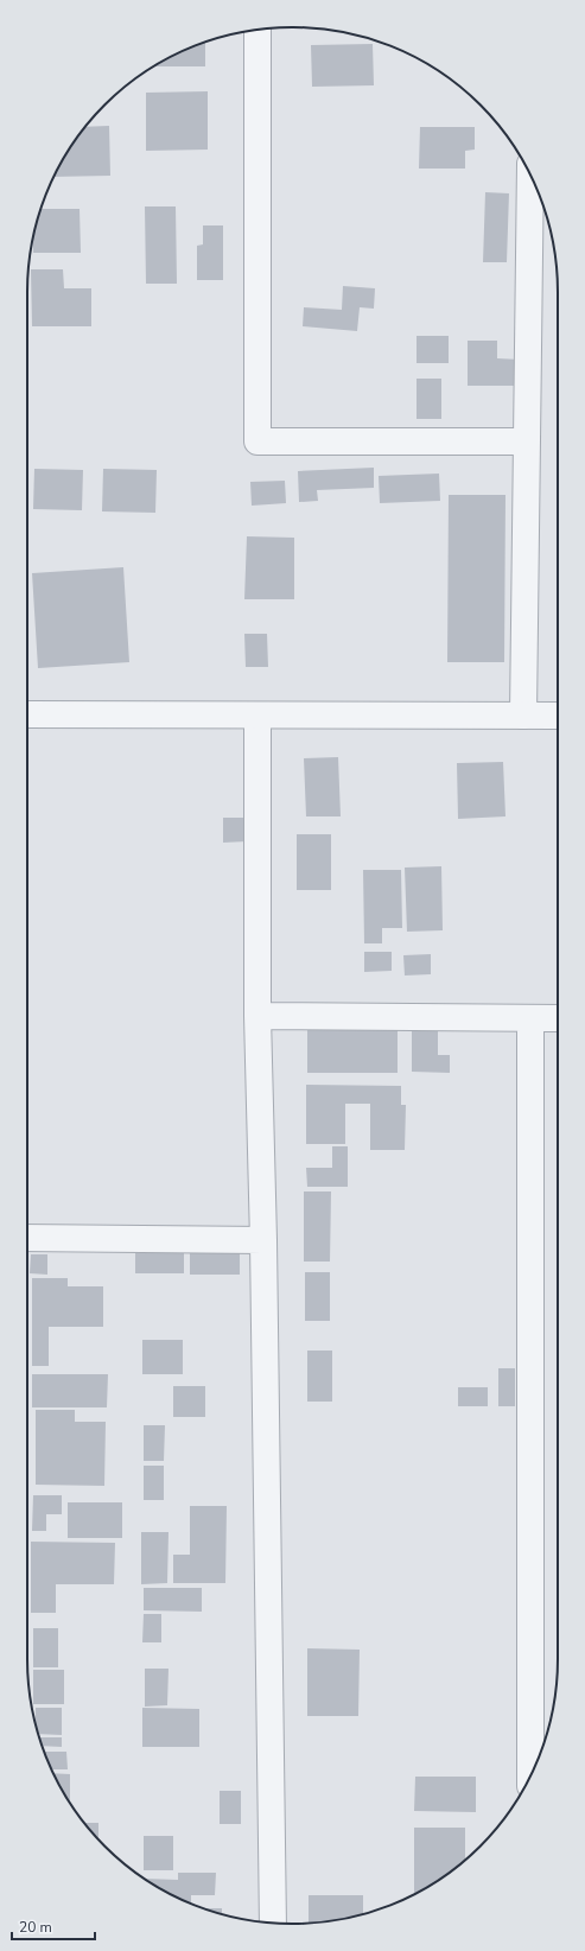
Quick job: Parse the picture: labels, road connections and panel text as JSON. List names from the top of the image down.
{
  "scale_bar": "20 m"
}
